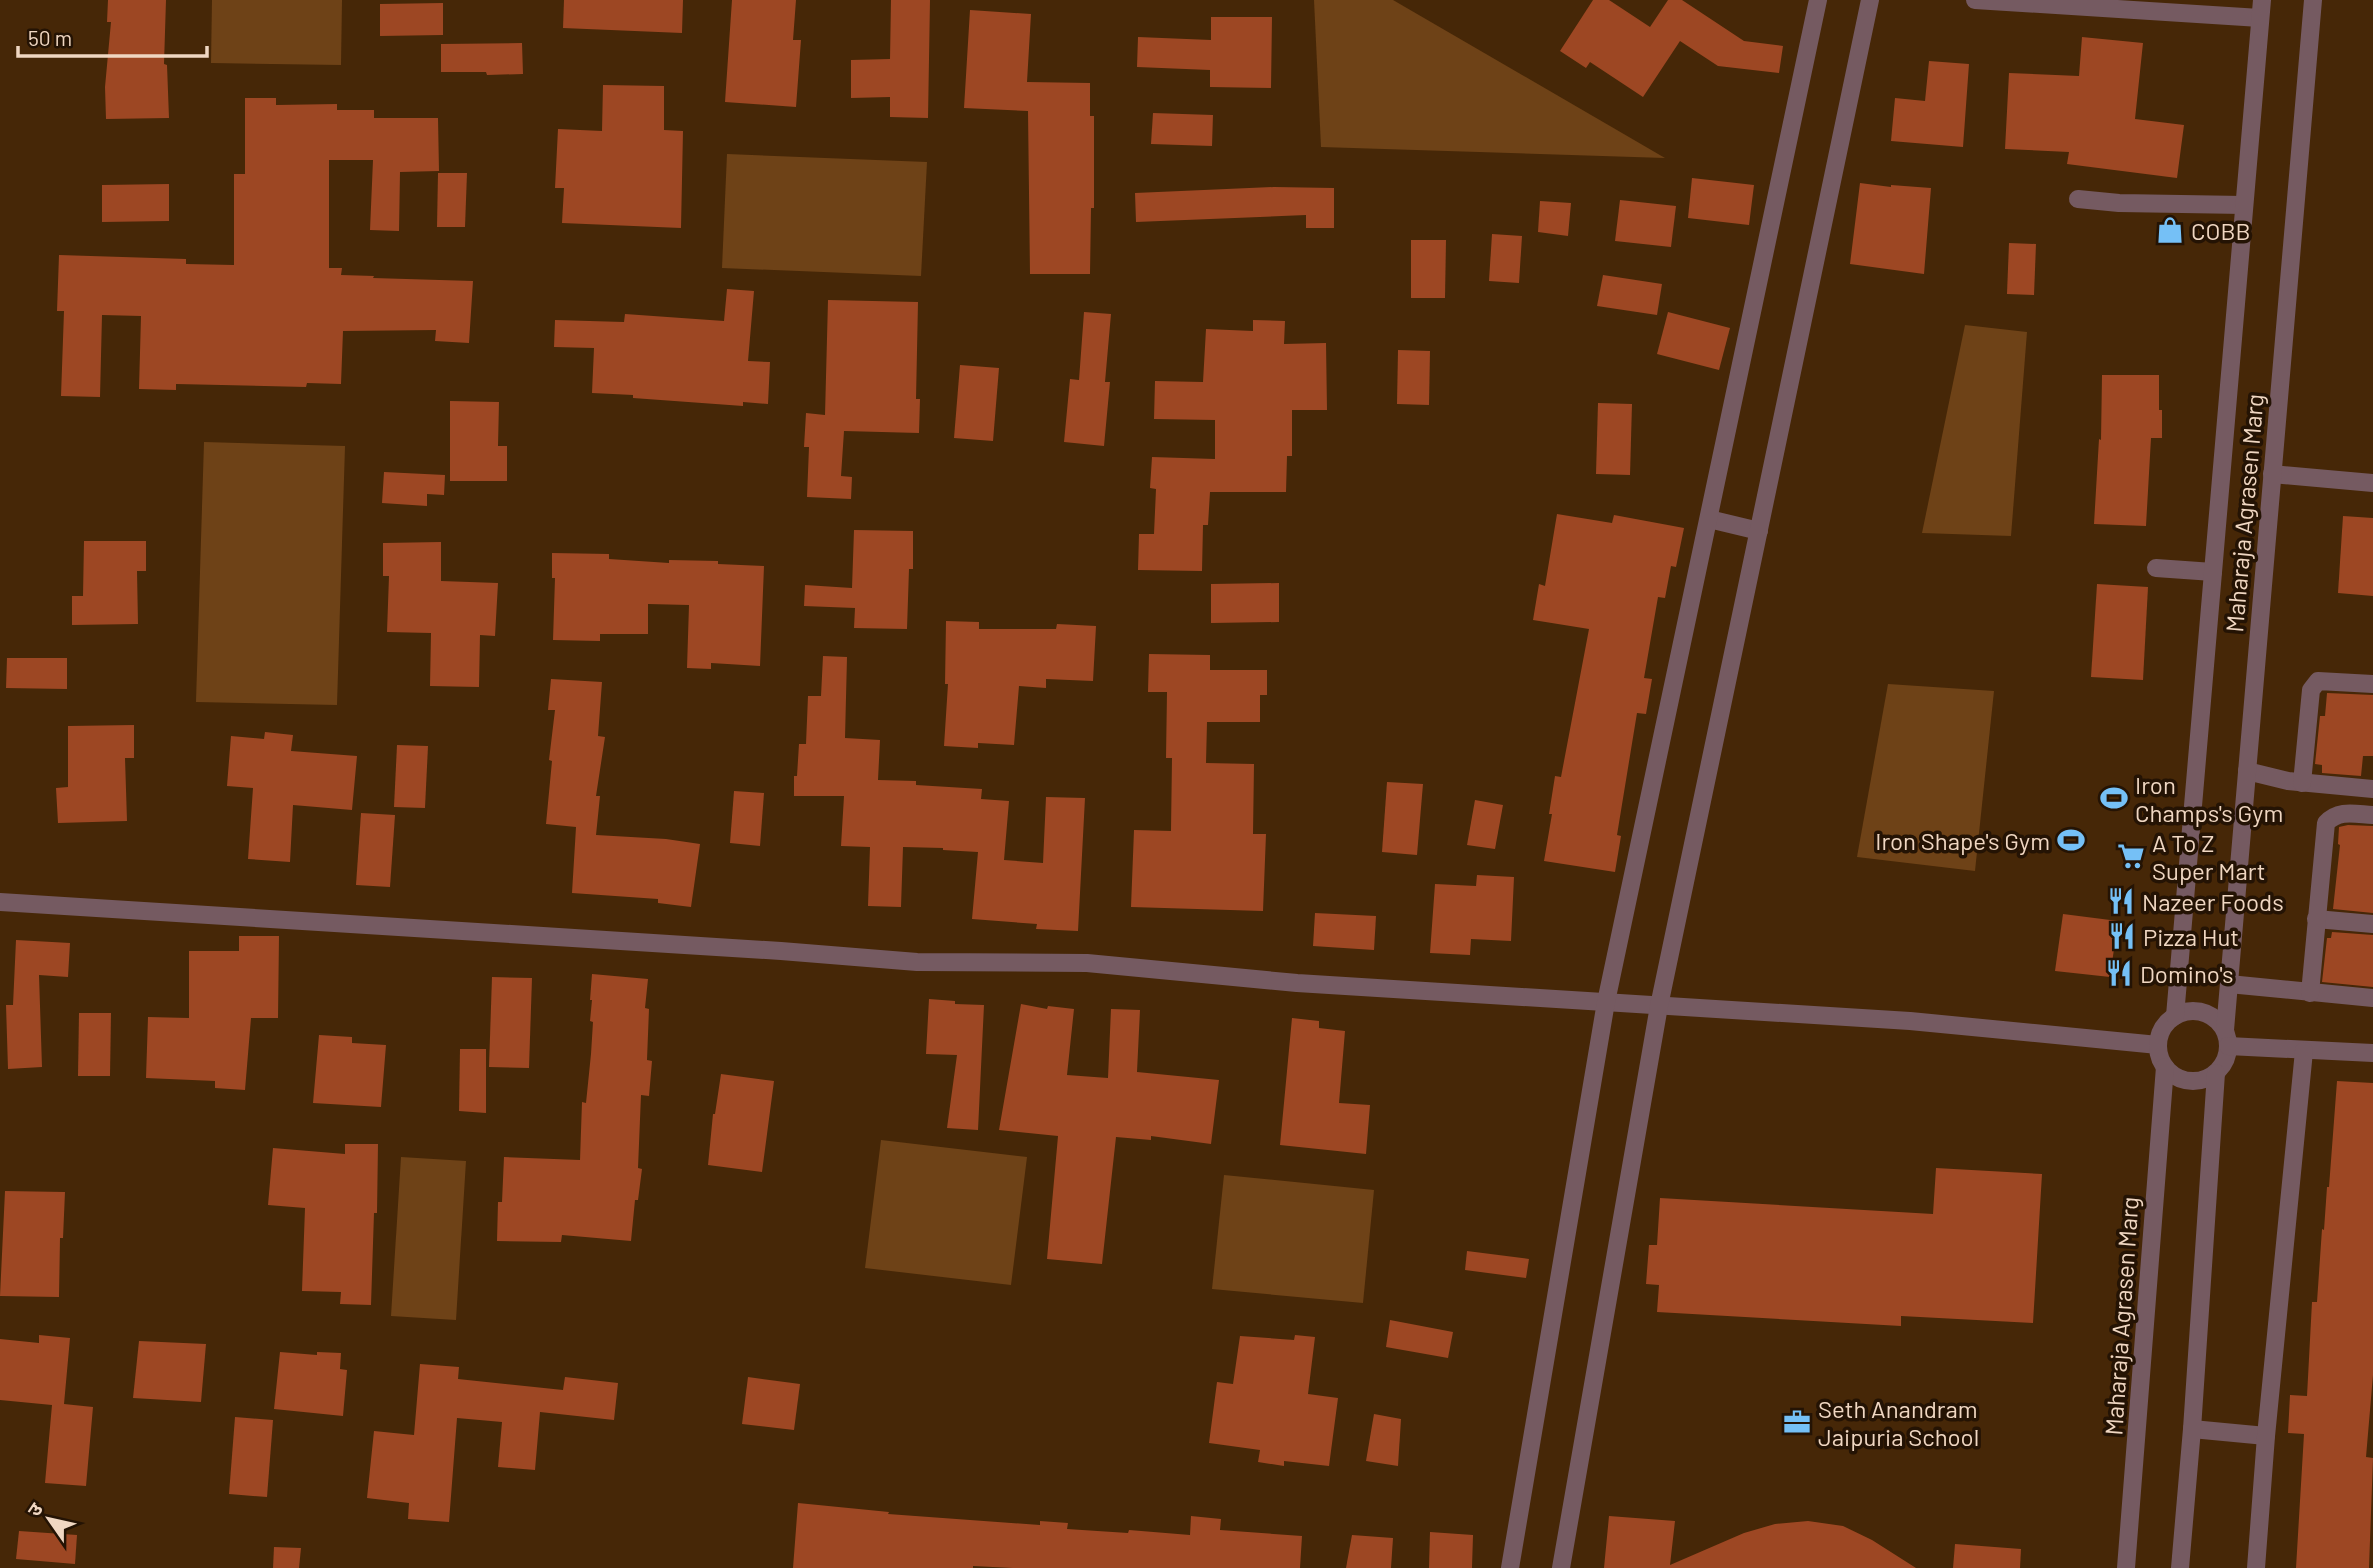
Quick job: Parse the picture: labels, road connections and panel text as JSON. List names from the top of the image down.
{
  "streets": {
    "street": ["Maharaja Agrasen Marg"]
  },
  "places": {
    "shop": ["COBB"],
    "sports": ["Iron Champs's Gym", "Iron Shape's Gym"],
    "supermarket": ["A To Z Super Mart"],
    "restaurant": ["Nazeer Foods", "Pizza Hut", "Domino's"],
    "office": ["Seth Anandram Jaipuria School"]
  },
  "scale_bar": "50 m",
  "north": "top left"
}
